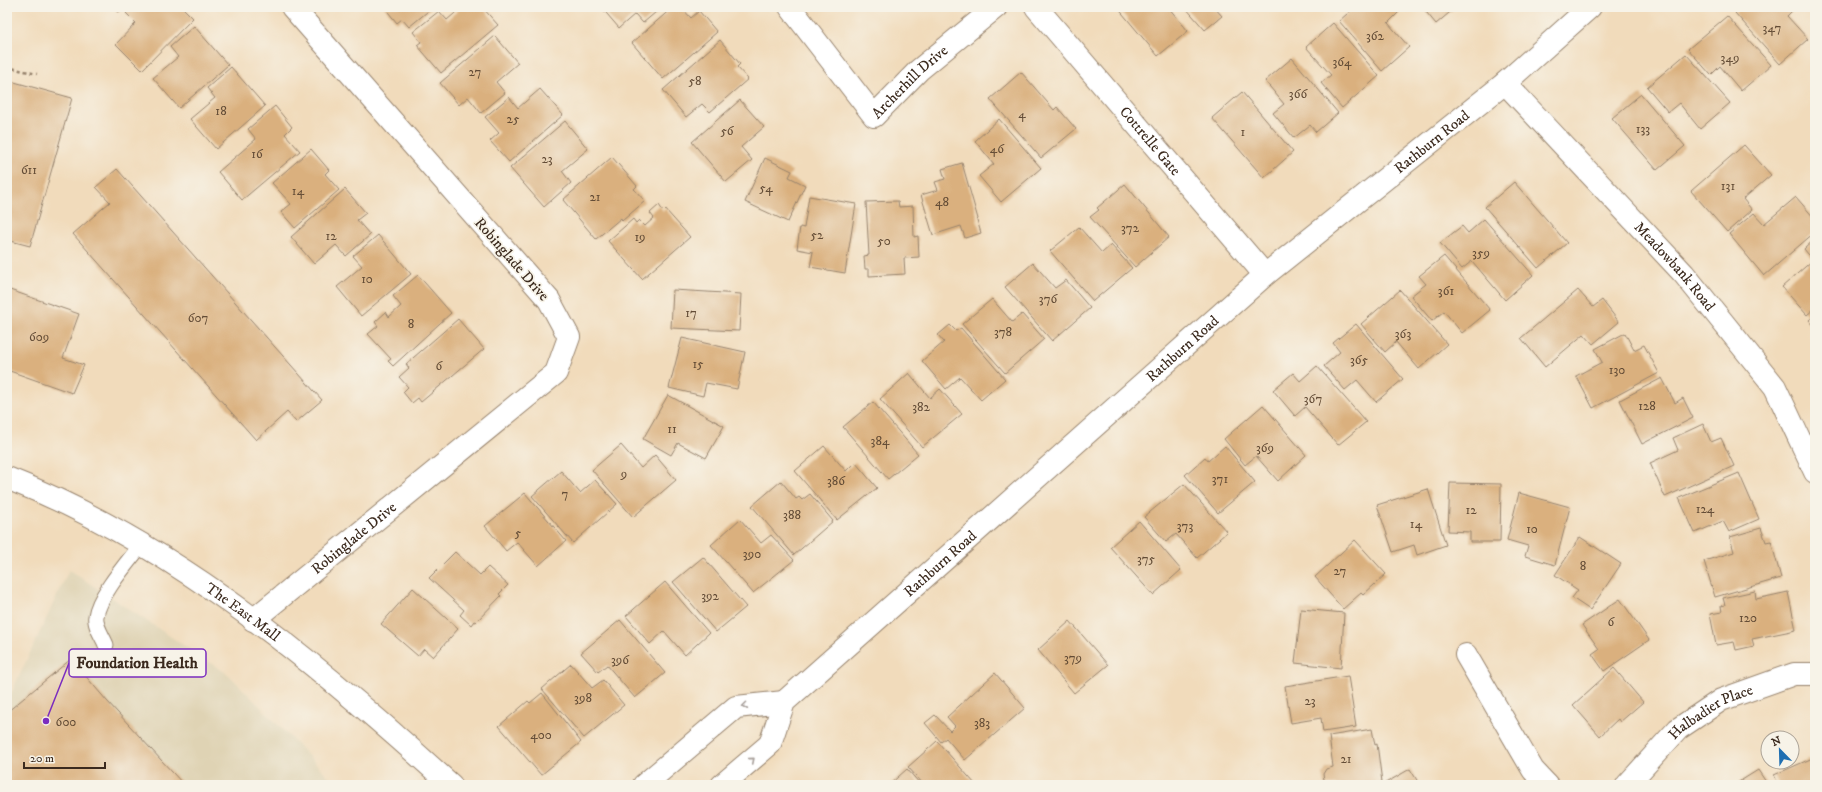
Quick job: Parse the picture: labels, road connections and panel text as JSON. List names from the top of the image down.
{
  "streets": {
    "street": [
      "Archerhill Drive",
      "Cottrelle Gate",
      "Rathburn Road",
      "Robinglade Drive",
      "Meadowbank Road",
      "The East Mall",
      "Halbadier Place"
    ]
  },
  "crossings": [
    ["Cottrelle Gate", "Rathburn Road"],
    ["Rathburn Road", "Meadowbank Road"],
    ["Robinglade Drive", "The East Mall"]
  ],
  "places": ["Foundation Health"],
  "house_numbers": [
    "347",
    "362",
    "349",
    "364",
    "27",
    "58",
    "366",
    "18",
    "4",
    "25",
    "133",
    "56",
    "1",
    "46",
    "16",
    "23",
    "611",
    "131",
    "54",
    "14",
    "21",
    "48",
    "372",
    "52",
    "12",
    "19",
    "50",
    "359",
    "10",
    "361",
    "376",
    "17",
    "607",
    "8",
    "378",
    "363",
    "609",
    "365",
    "15",
    "6",
    "130",
    "367",
    "128",
    "382",
    "11",
    "384",
    "369",
    "9",
    "371",
    "386",
    "7",
    "124",
    "12",
    "388",
    "14",
    "373",
    "10",
    "5",
    "390",
    "375",
    "8",
    "27",
    "392",
    "120",
    "6",
    "379",
    "396",
    "398",
    "23",
    "600",
    "383",
    "400",
    "21"
  ],
  "scale_bar": "20 m",
  "north": "top left"
}
